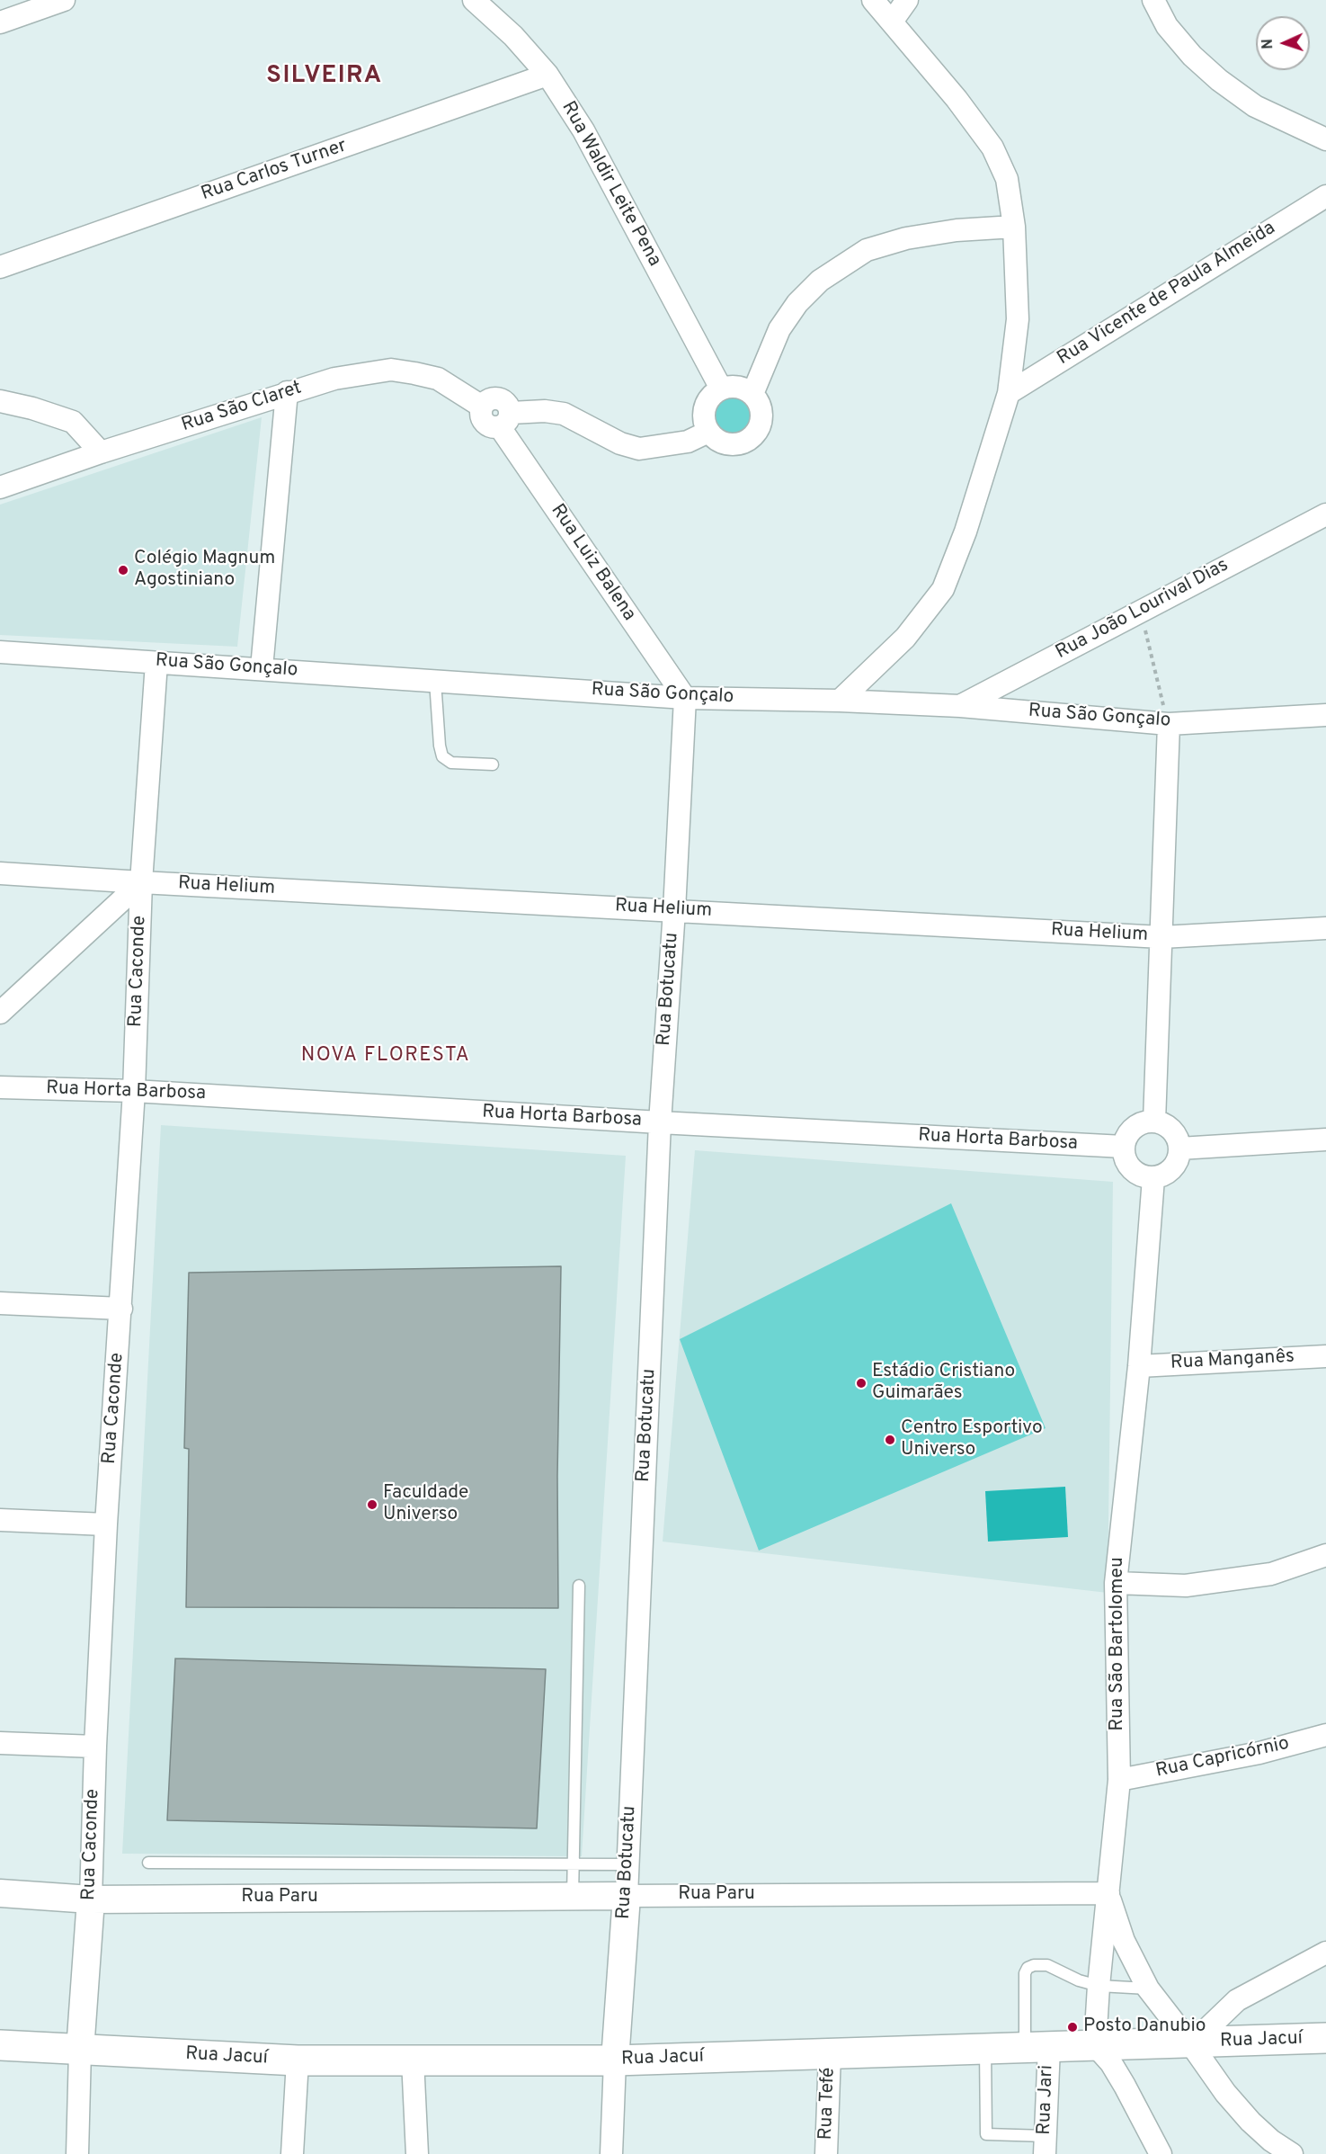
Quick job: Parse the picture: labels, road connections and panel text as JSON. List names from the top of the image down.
{
  "streets": {
    "main road": ["Rua Jacuí"],
    "street": [
      "Rua Carlos Turner",
      "Rua Waldir Leite Pena",
      "Rua Vicente de Paula Almeida",
      "Rua São Claret",
      "Rua Luiz Balena",
      "Rua João Lourival Dias",
      "Rua São Gonçalo",
      "Rua Helium",
      "Rua Caconde",
      "Rua Botucatu",
      "Rua Horta Barbosa",
      "Rua Manganês",
      "Rua São Bartolomeu",
      "Rua Capricórnio",
      "Rua Paru",
      "Rua Jari",
      "Rua Tefé"
    ]
  },
  "crossings": [
    ["Rua Carlos Turner", "Rua Waldir Leite Pena"],
    ["Rua São Claret", "Rua Luiz Balena"],
    ["Rua Luiz Balena", "Rua São Gonçalo"],
    ["Rua Luiz Balena", "Rua Botucatu"],
    ["Rua João Lourival Dias", "Rua São Gonçalo"],
    ["Rua São Gonçalo", "Rua Caconde"],
    ["Rua São Gonçalo", "Rua Botucatu"],
    ["Rua Helium", "Rua Caconde"],
    ["Rua Helium", "Rua Botucatu"],
    ["Rua Caconde", "Rua Horta Barbosa"],
    ["Rua Caconde", "Rua Paru"],
    ["Rua Caconde", "Rua Jacuí"],
    ["Rua Botucatu", "Rua Horta Barbosa"],
    ["Rua Botucatu", "Rua Paru"],
    ["Rua Botucatu", "Rua Jacuí"],
    ["Rua Horta Barbosa", "Rua São Bartolomeu"],
    ["Rua Manganês", "Rua São Bartolomeu"],
    ["Rua São Bartolomeu", "Rua Capricórnio"],
    ["Rua São Bartolomeu", "Rua Paru"],
    ["Rua São Bartolomeu", "Rua Jacuí"],
    ["Rua Jacuí", "Rua Jari"],
    ["Rua Jacuí", "Rua Tefé"]
  ],
  "districts": ["SILVEIRA", "NOVA FLORESTA"],
  "places": [
    "Colégio Magnum Agostiniano",
    "Estádio Cristiano Guimarães",
    "Centro Esportivo Universo",
    "Faculdade Universo",
    "Posto Danubio"
  ],
  "north": "left"
}
